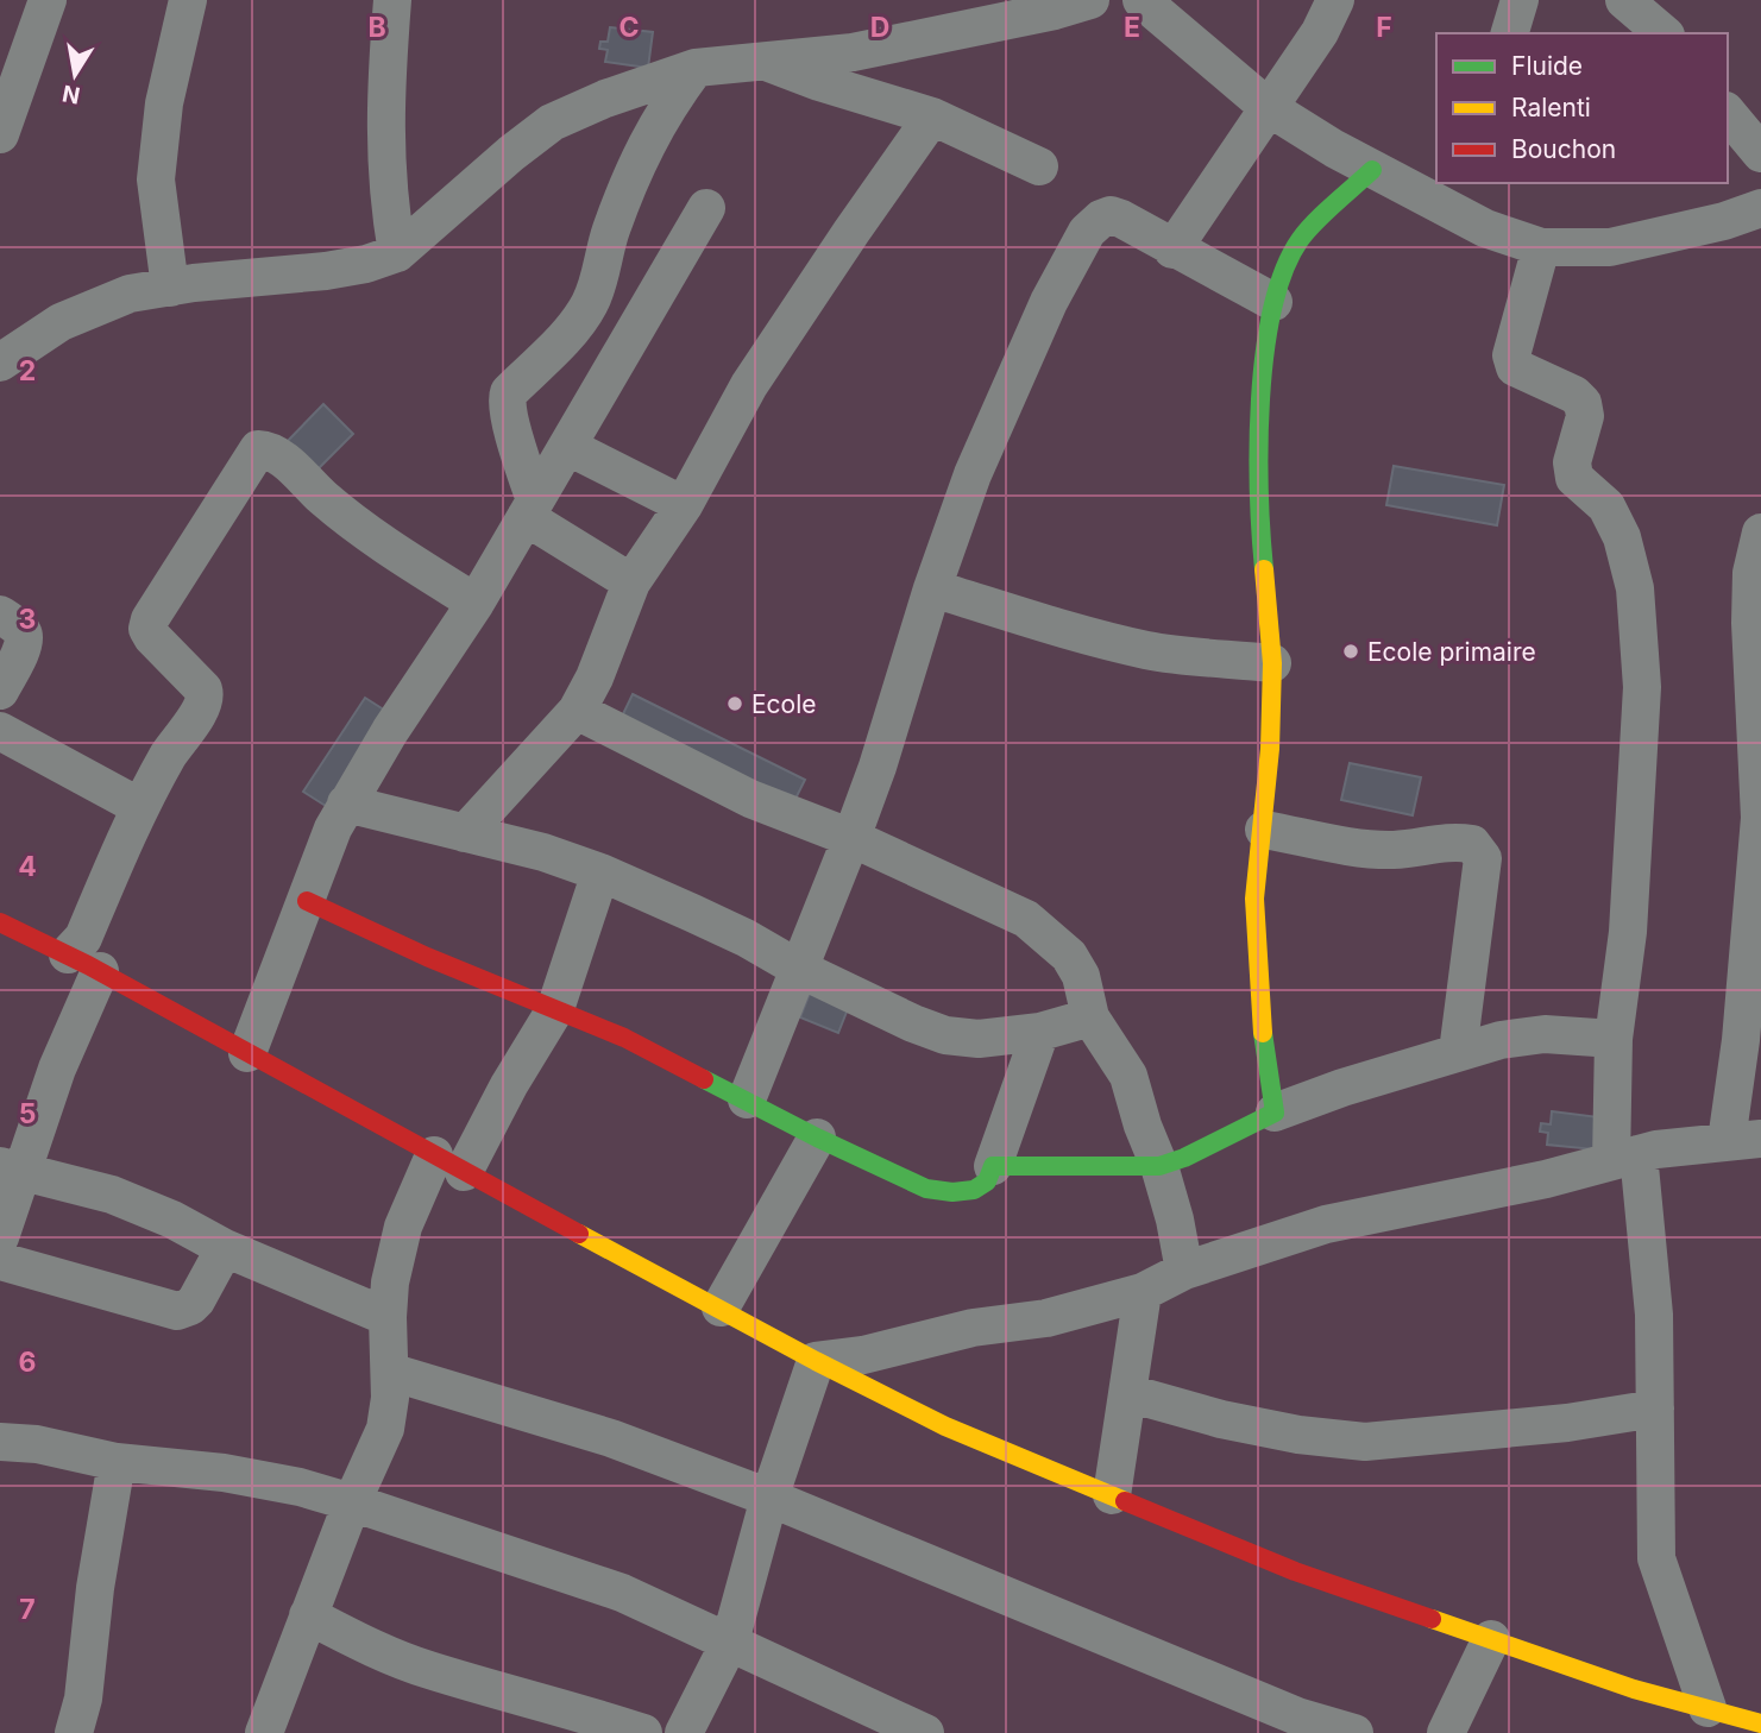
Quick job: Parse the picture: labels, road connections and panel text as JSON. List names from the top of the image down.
{
  "places": ["Ecole primaire", "Ecole"],
  "legend": ["Fluide", "Ralenti", "Bouchon"],
  "north": "bottom",
  "grid": {
    "columns": [
      "B",
      "C",
      "D",
      "E",
      "F"
    ],
    "rows": [
      "2",
      "3",
      "4",
      "5",
      "6",
      "7"
    ]
  }
}
